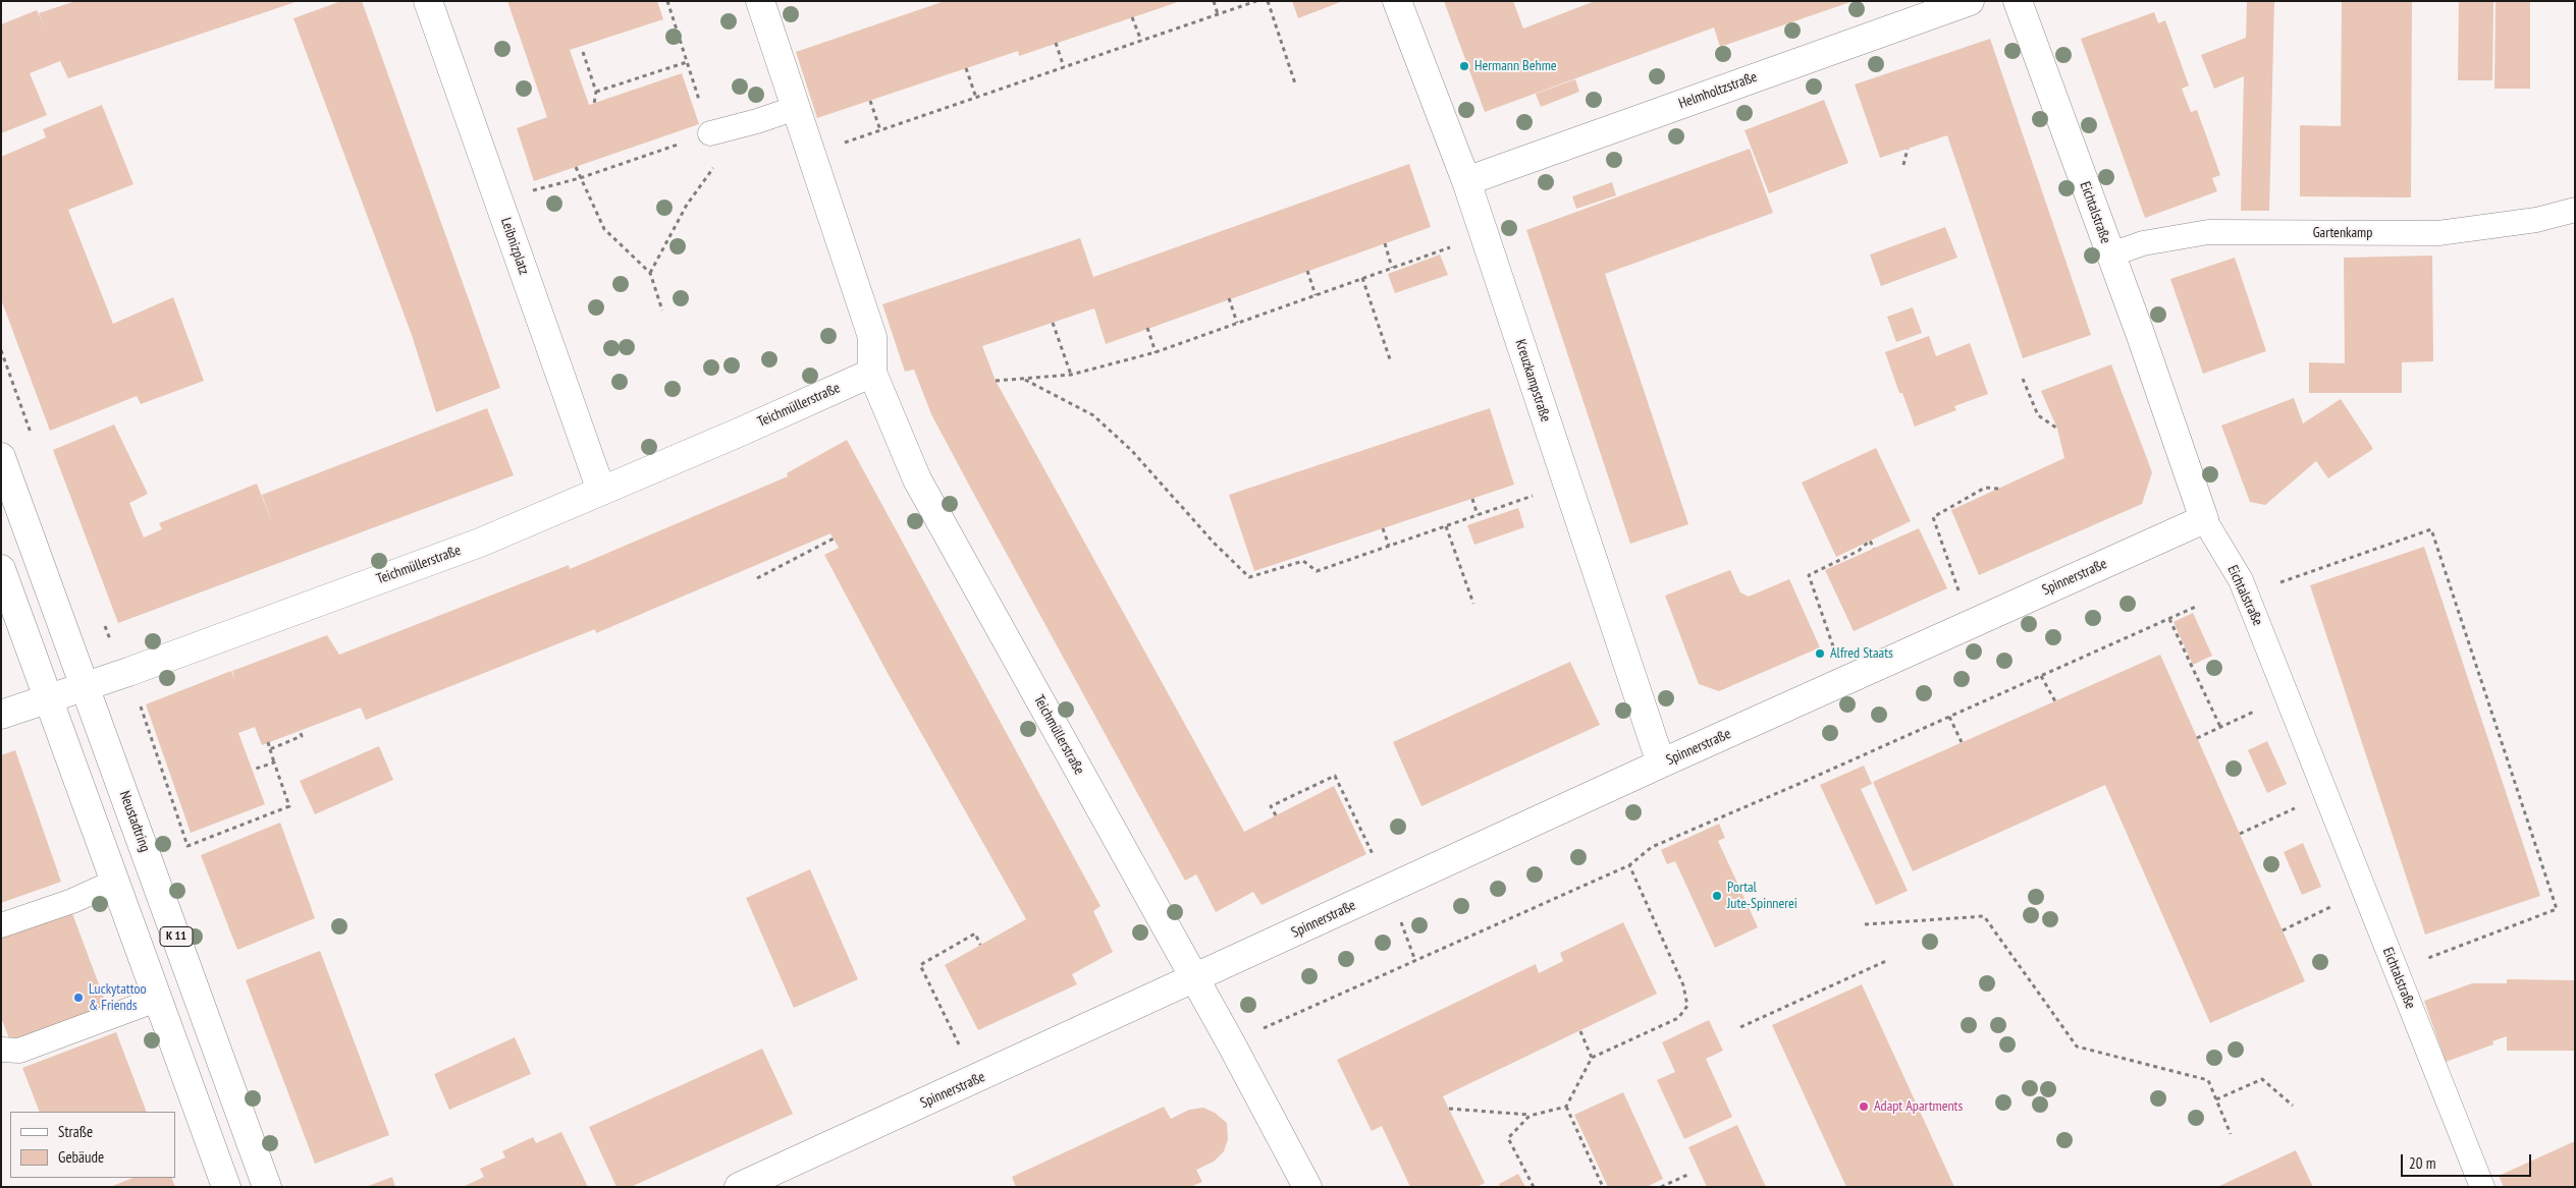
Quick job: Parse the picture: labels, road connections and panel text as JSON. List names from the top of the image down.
{
  "streets": {
    "street": [
      "Helmholtzstraße",
      "Eichtalstraße",
      "Leibnizplatz",
      "Kreuzkampstraße",
      "Teichmüllerstraße",
      "Spinnerstraße",
      "Neustadtring",
      "K 11"
    ],
    "lane": ["Gartenkamp"]
  },
  "crossings": [
    ["Helmholtzstraße", "Kreuzkampstraße"],
    ["Eichtalstraße", "Gartenkamp"],
    ["Eichtalstraße", "Spinnerstraße"],
    ["Leibnizplatz", "Teichmüllerstraße"],
    ["Kreuzkampstraße", "Spinnerstraße"],
    ["Teichmüllerstraße", "Spinnerstraße"],
    ["Teichmüllerstraße", "Neustadtring"],
    ["Teichmüllerstraße", "K 11"]
  ],
  "places": [
    "Hermann Behme",
    "Alfred Staats",
    "Portal Jute-Spinnerei",
    "Luckytattoo & Friends",
    "Adapt Apartments"
  ],
  "legend": ["Straße", "Gebäude"],
  "scale_bar": "20 m"
}
